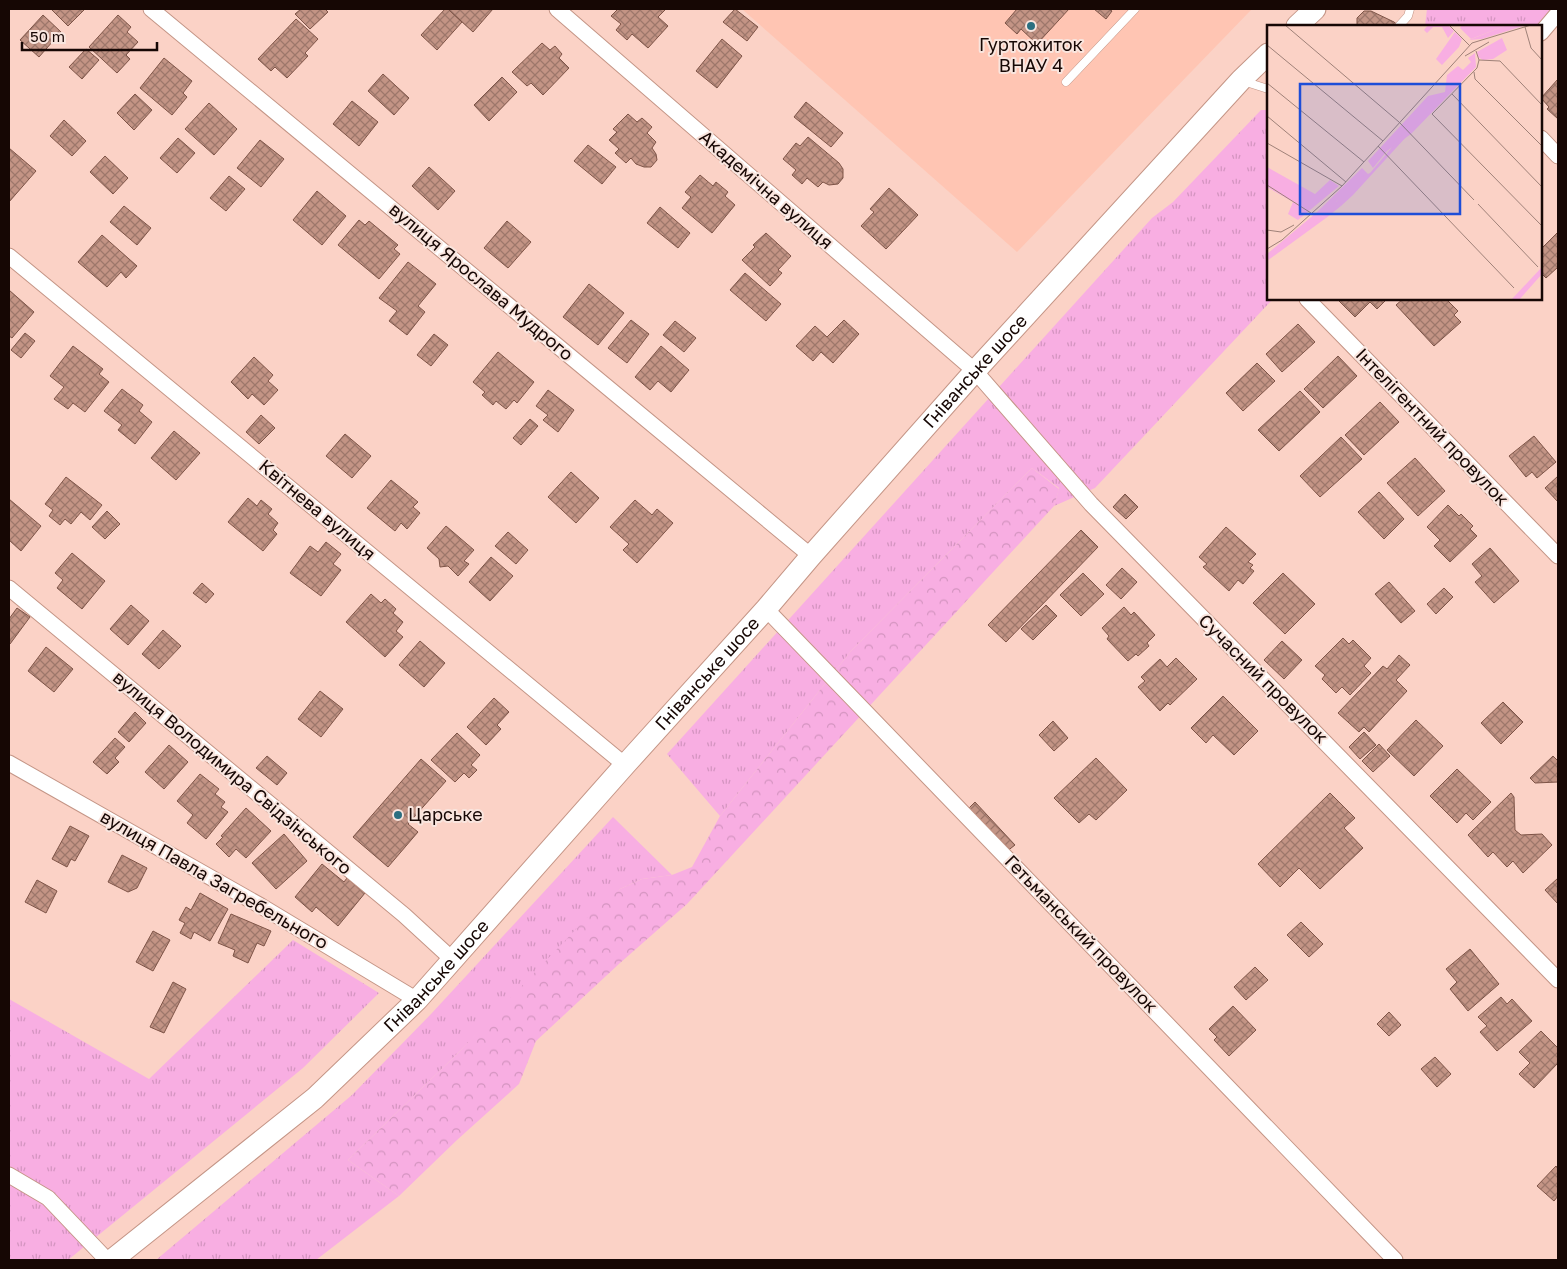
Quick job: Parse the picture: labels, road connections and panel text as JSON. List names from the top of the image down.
{
  "streets": {
    "main road": ["Гніванське шосе"],
    "street": [
      "Академічна вулиця",
      "вулиця Ярослава Мудрого",
      "Інтелігентний провулок",
      "Квітнева вулиця",
      "Сучасний провулок",
      "вулиця Володимира Свідзінського",
      "вулиця Павла Загребельного",
      "Гетьманський провулок"
    ]
  },
  "crossings": [
    ["Академічна вулиця", "Гніванське шосе"],
    ["Академічна вулиця", "Сучасний провулок"],
    ["вулиця Ярослава Мудрого", "Гніванське шосе"],
    ["Гніванське шосе", "Квітнева вулиця"],
    ["Гніванське шосе", "Сучасний провулок"],
    ["Гніванське шосе", "вулиця Володимира Свідзінського"],
    ["Гніванське шосе", "вулиця Павла Загребельного"],
    ["Гніванське шосе", "Гетьманський провулок"]
  ],
  "places": ["Гуртожиток ВНАУ 4", "Царське"],
  "scale_bar": "50 m"
}
